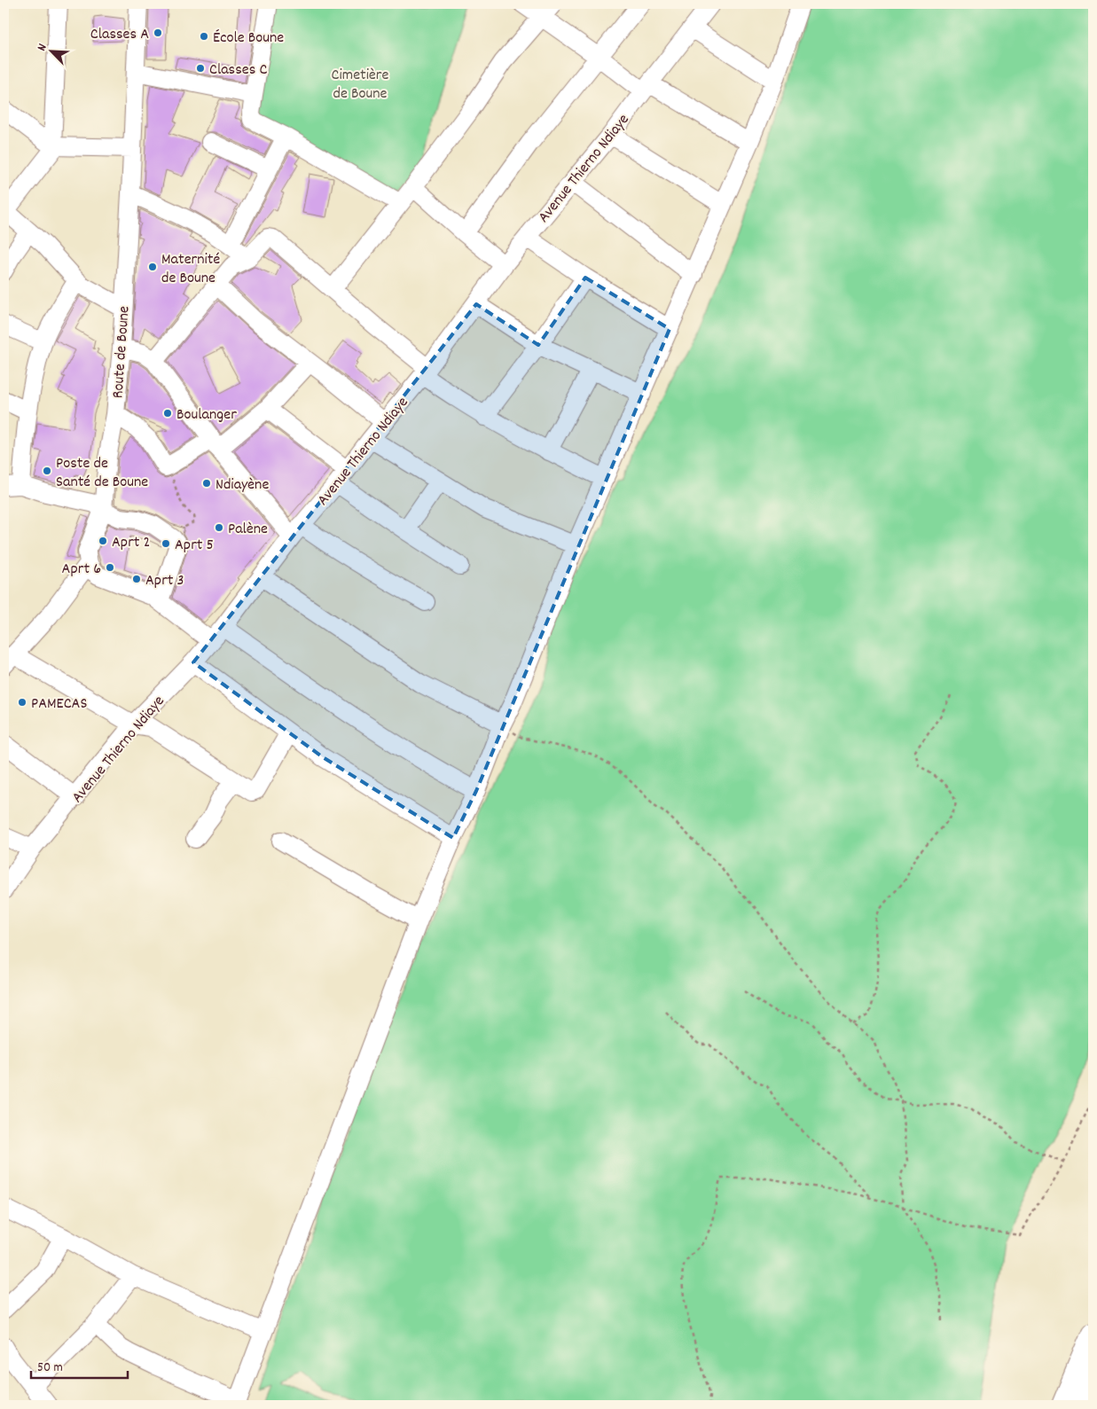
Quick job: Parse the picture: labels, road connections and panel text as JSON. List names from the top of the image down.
{
  "streets": {
    "street": ["Avenue Thierno Ndiaye", "Route de Boune"]
  },
  "parks": ["Cimetière de Boune"],
  "places": [
    "Classes A",
    "École Boune",
    "Classes C",
    "Maternité de Boune",
    "Boulanger",
    "Poste de Santé de Boune",
    "Ndiayène",
    "Palène",
    "Aprt 2",
    "Aprt 5",
    "Aprt 6",
    "Aprt 3",
    "PAMECAS"
  ],
  "scale_bar": "50 m",
  "north": "top left"
}
